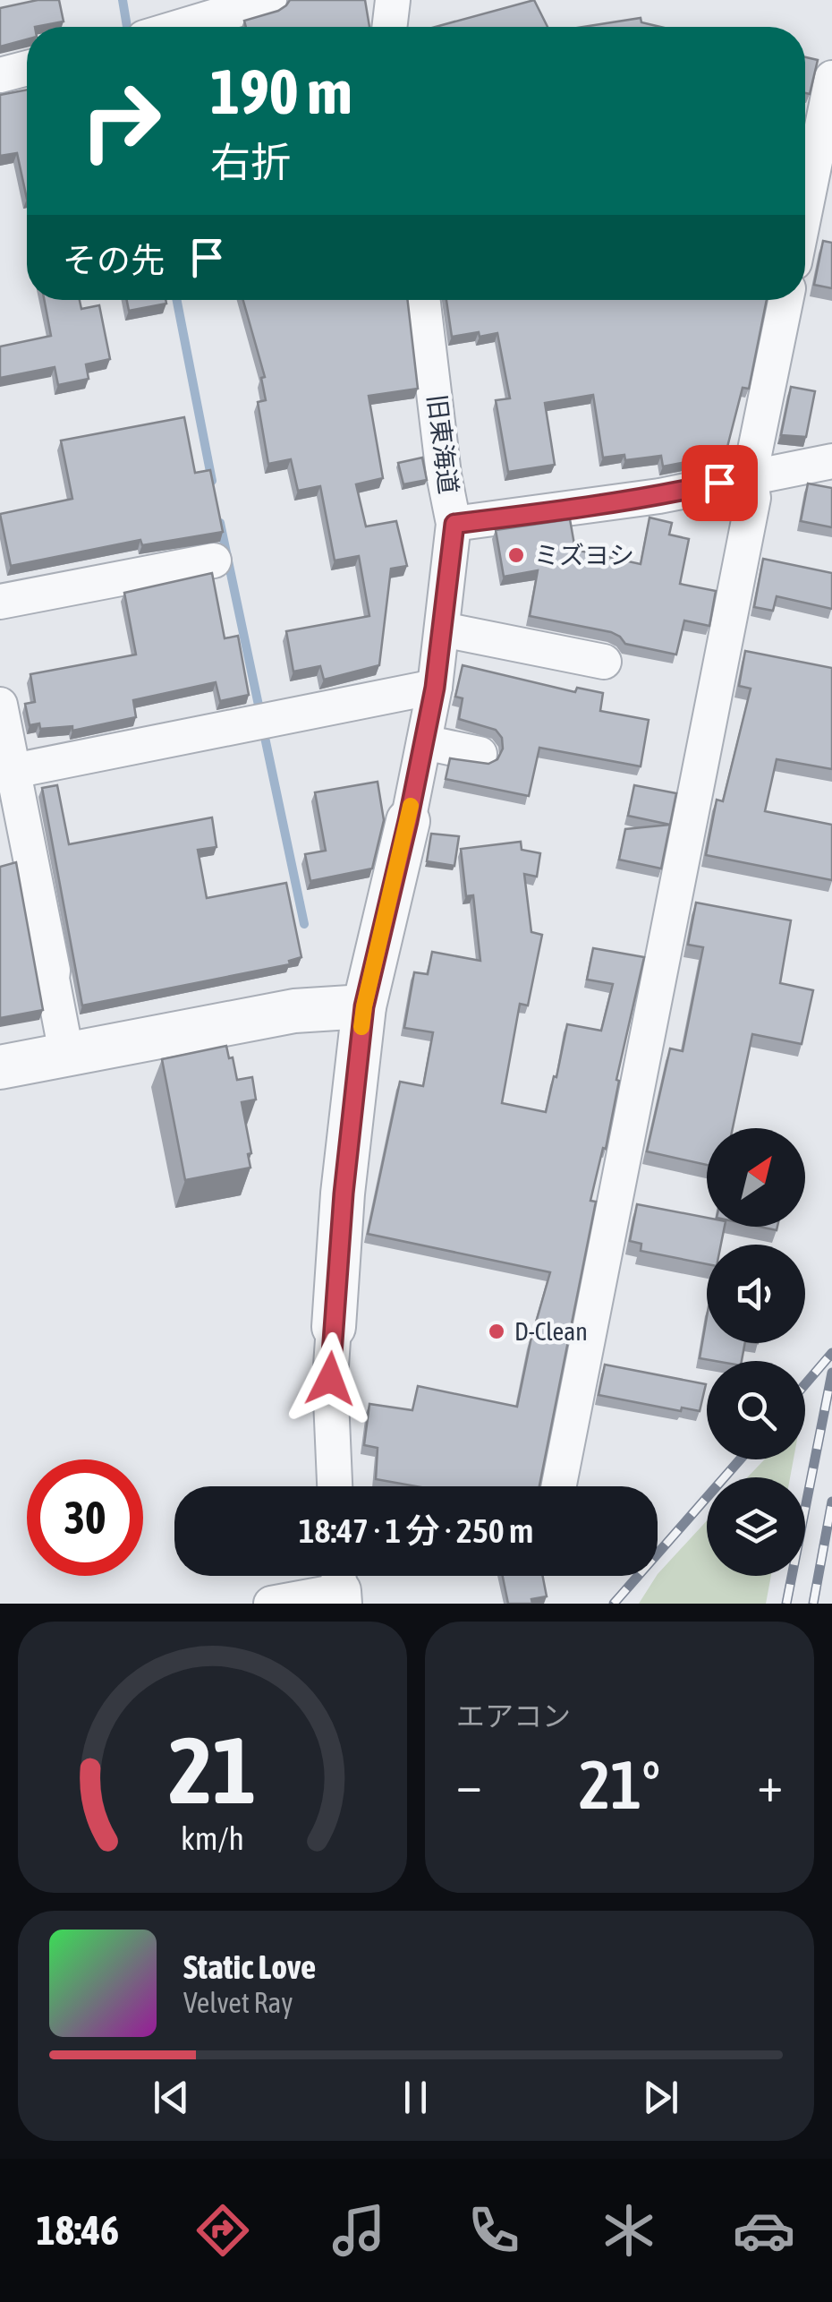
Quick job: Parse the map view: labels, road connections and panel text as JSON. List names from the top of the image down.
{
  "streets": {
    "street": ["旧東海道"]
  },
  "places": ["ミズヨシ", "D-Clean"],
  "north": "top right",
  "page": {
    "turn": ["190 m", "右折"],
    "then": "その先",
    "limit": "30",
    "trip": "18:47 · 1 分 · 250 m",
    "tile": "エアコン",
    "heat": ["−", "21°", "+"],
    "song": ["Static Love", "Velvet Ray"],
    "tabs": "18:46",
    "gauge": ["21", "km/h"]
  }
}
